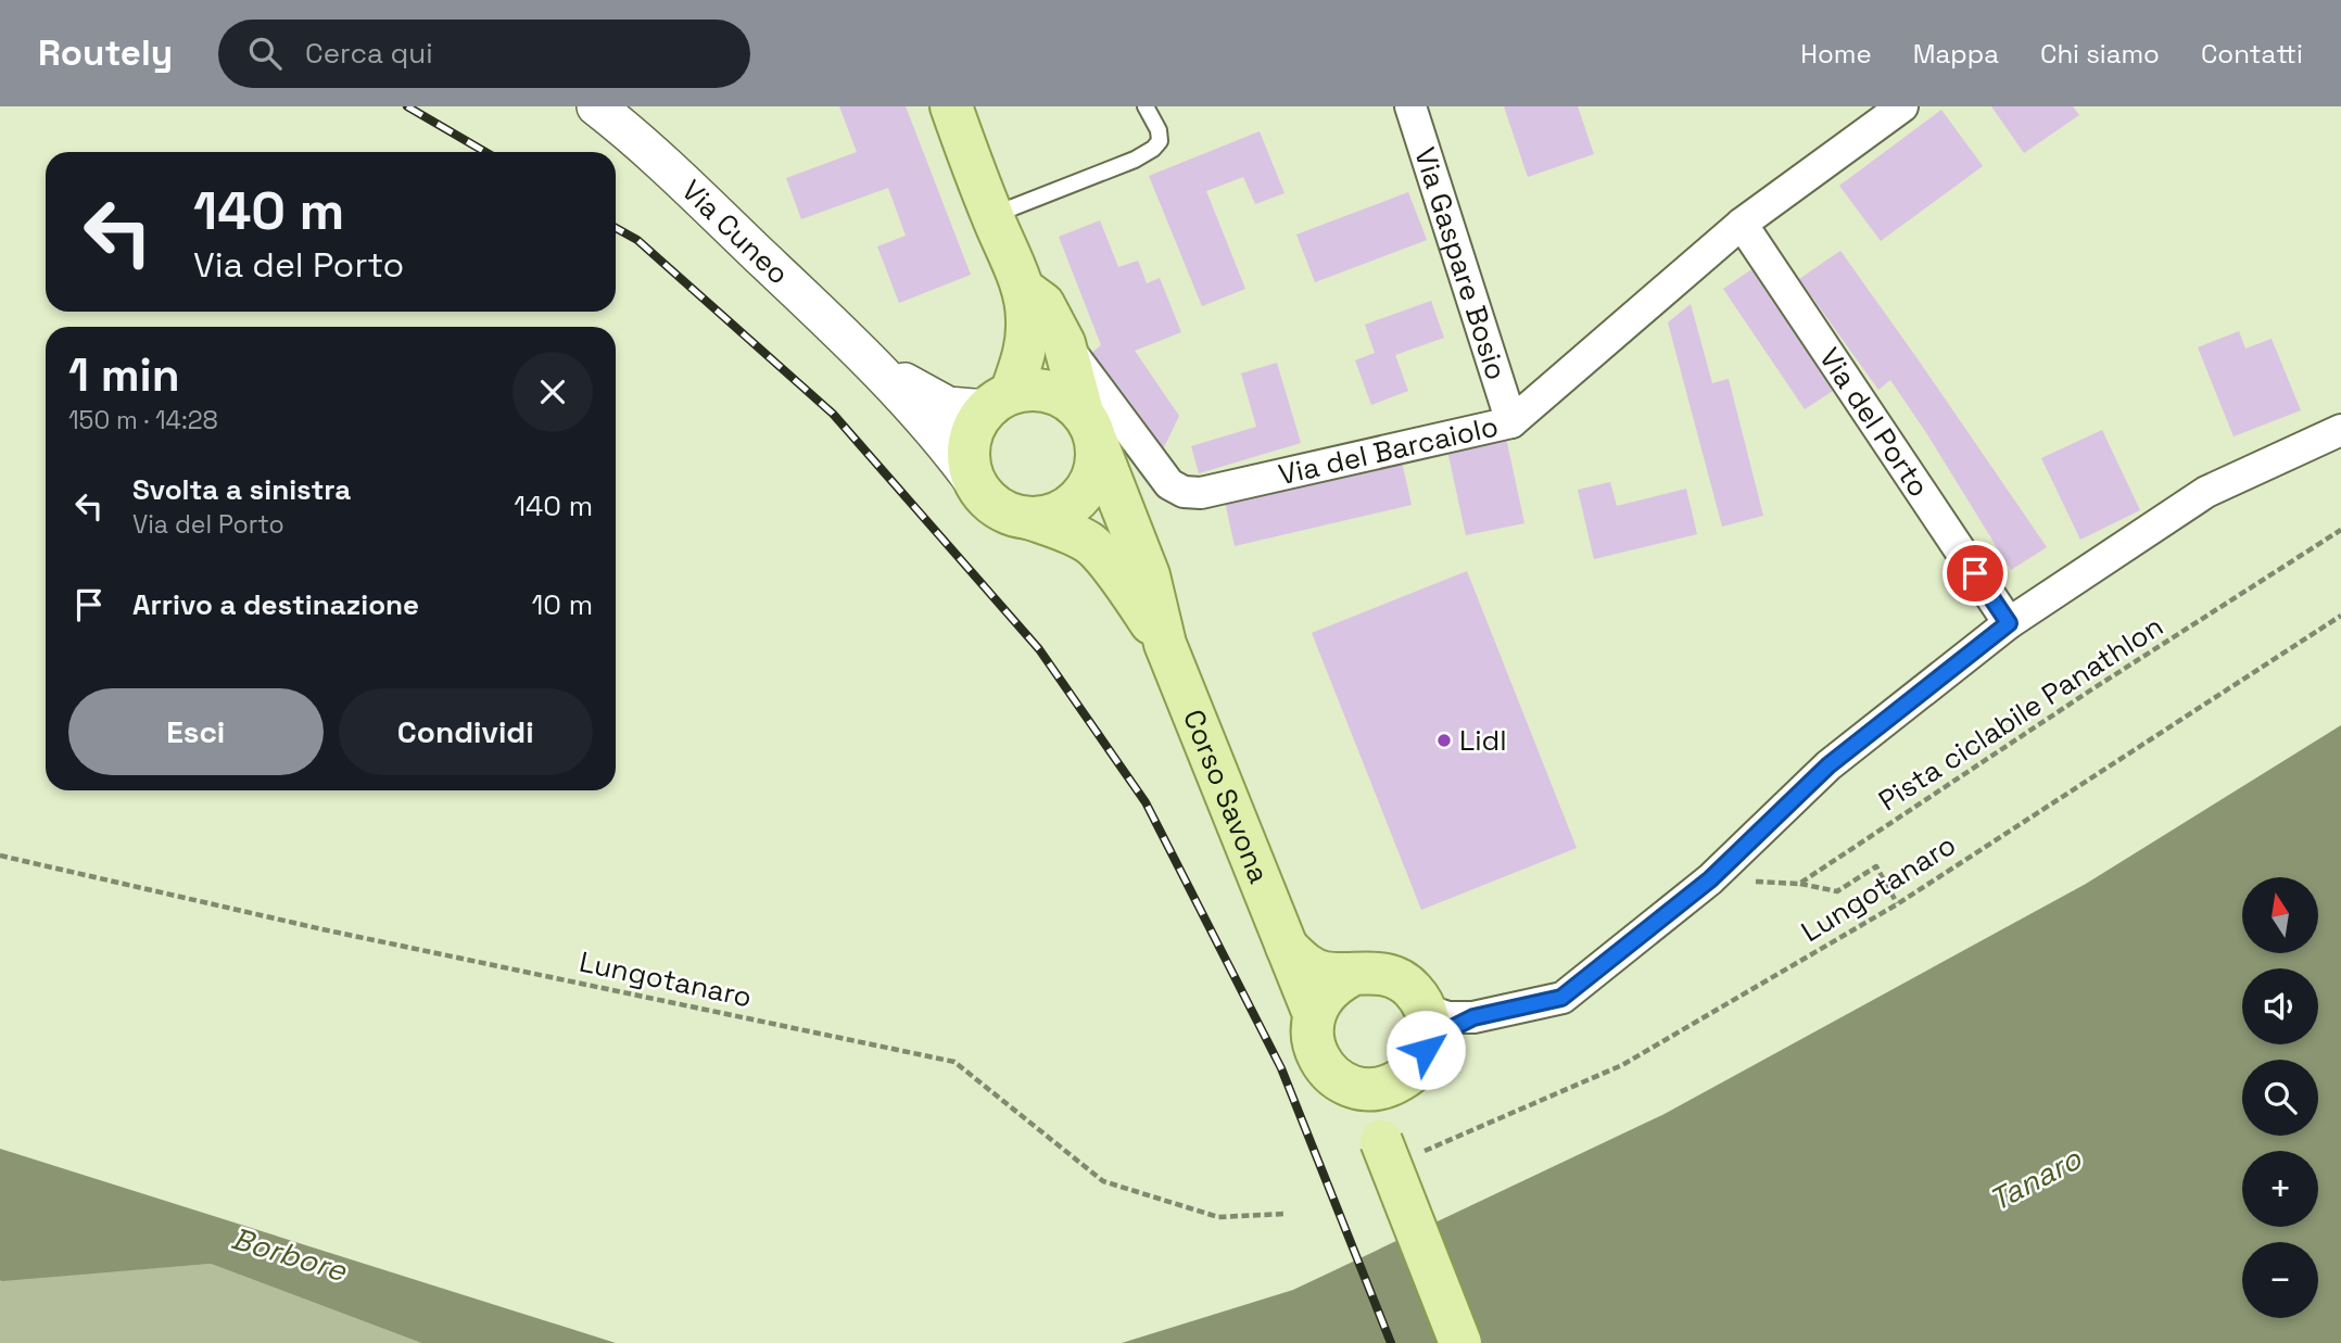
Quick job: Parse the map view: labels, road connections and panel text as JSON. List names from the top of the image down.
{
  "streets": {
    "main road": ["Corso Savona"],
    "street": [
      "Via Cuneo",
      "Via Gaspare Bosio",
      "Via del Porto",
      "Via del Barcaiolo"
    ],
    "path": ["Pista ciclabile Panathlon", "Lungotanaro"]
  },
  "crossings": [
    ["Via Cuneo", "Corso Savona"],
    ["Via Gaspare Bosio", "Via del Barcaiolo"],
    ["Via del Porto", "Via del Barcaiolo"],
    ["Via del Barcaiolo", "Corso Savona"],
    ["Corso Savona", "Lungotanaro"]
  ],
  "water": ["Tanaro", "Borbore"],
  "places": ["Lidl"],
  "north": "top",
  "page": {
    "header": "Routely",
    "search": "Cerca qui",
    "nav": [
      "Home",
      "Mappa",
      "Chi siamo",
      "Contatti"
    ],
    "turn": ["140 m", "Via del Porto"],
    "heading": ["1 min", "150 m · 14:28"],
    "list": [
      {
        "name": "Svolta a sinistra",
        "note": "Via del Porto",
        "value": "140 m"
      },
      {
        "name": "Arrivo a destinazione",
        "value": "10 m"
      }
    ],
    "buttons": ["Esci", "Condividi"],
    "map_buttons": ["+", "−"]
  }
}
